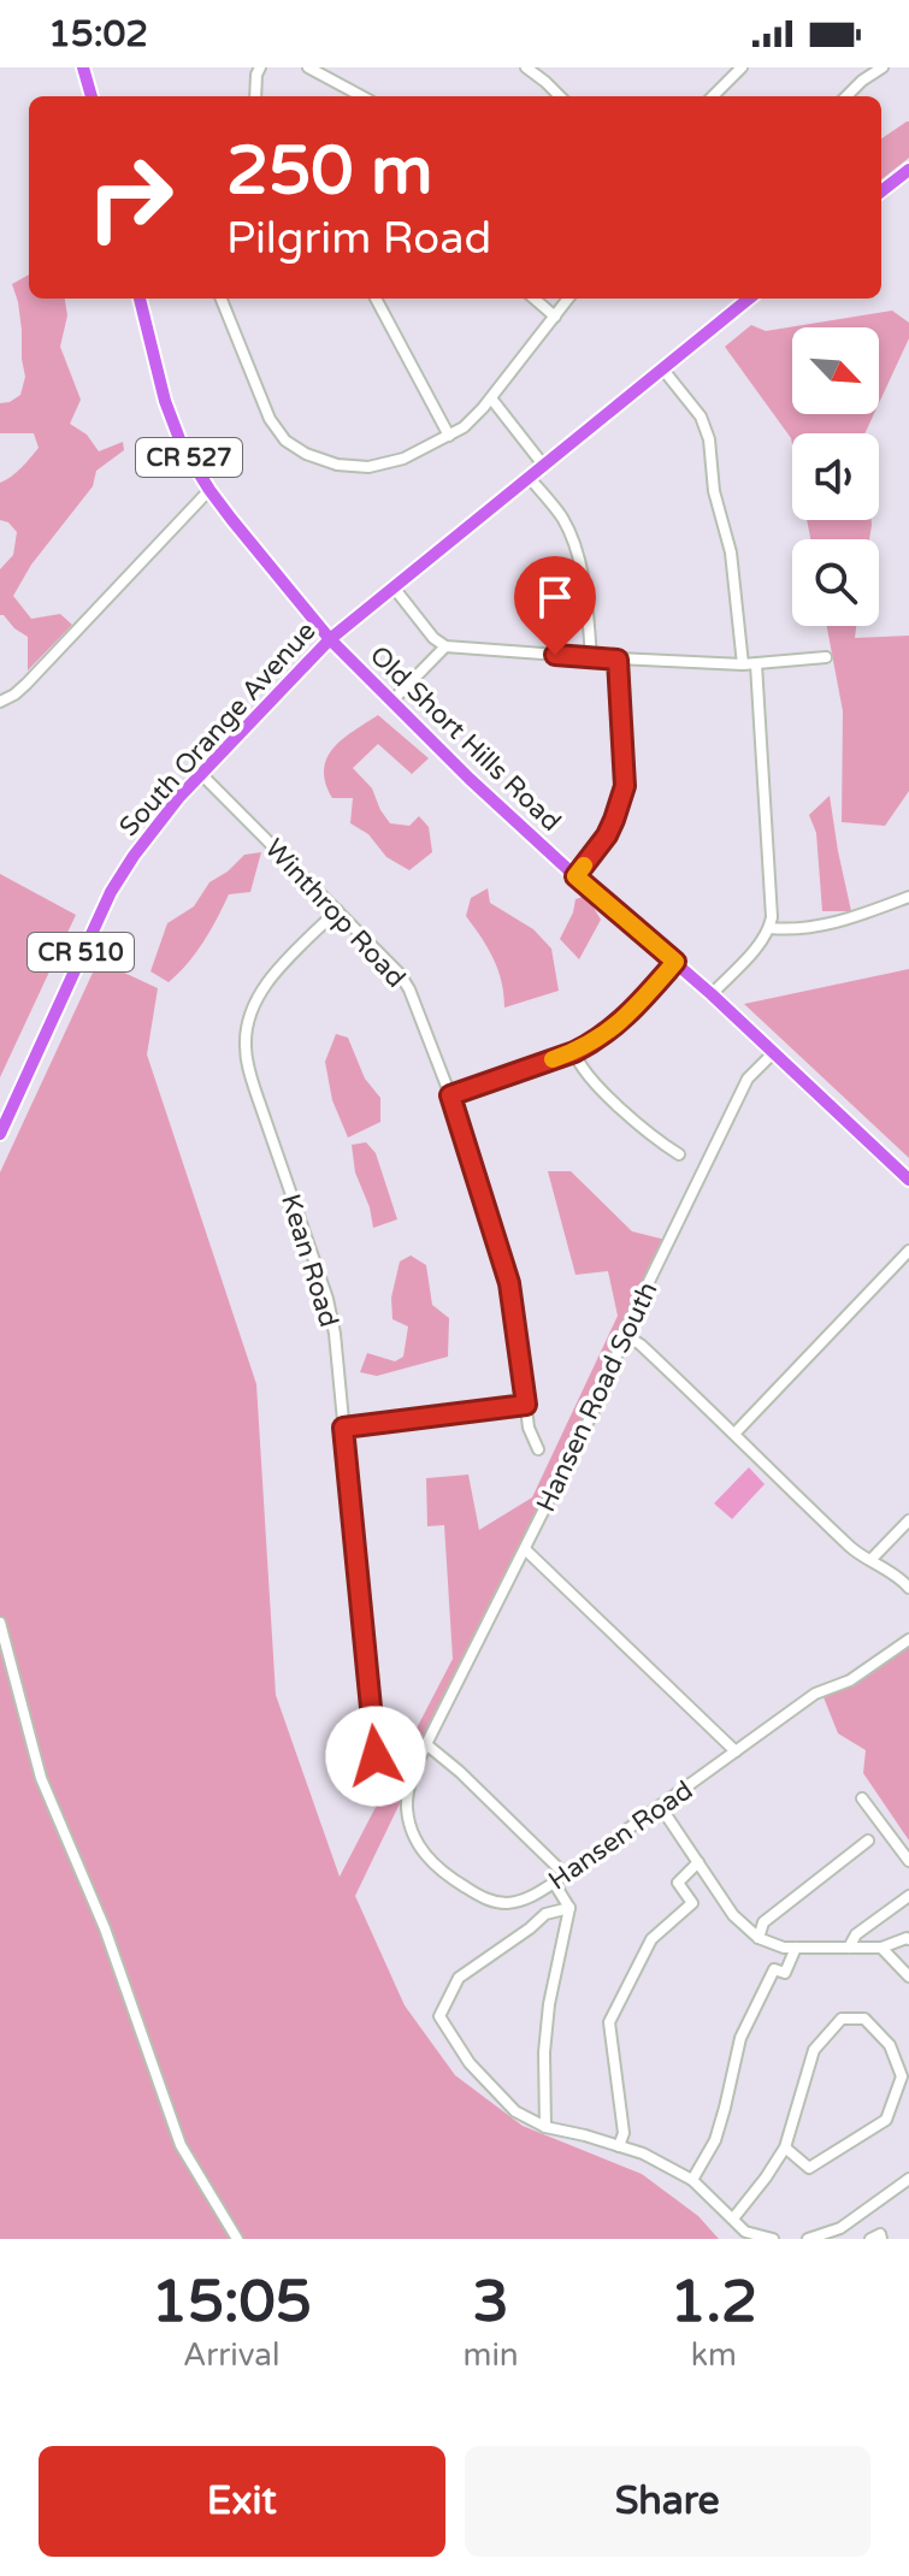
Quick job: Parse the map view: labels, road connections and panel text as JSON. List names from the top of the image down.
{
  "streets": {
    "main road": [
      "CR 527",
      "South Orange Avenue",
      "Old Short Hills Road",
      "CR 510"
    ],
    "street": [
      "Winthrop Road",
      "Kean Road",
      "Hansen Road South",
      "Hansen Road"
    ]
  },
  "crossings": [
    ["South Orange Avenue", "Old Short Hills Road"],
    ["South Orange Avenue", "Winthrop Road"],
    ["Old Short Hills Road", "Hansen Road South"],
    ["Winthrop Road", "Kean Road"],
    ["Hansen Road South", "Hansen Road"]
  ],
  "north": "bottom right",
  "page": {
    "status": "15:02",
    "turn": ["250 m", "Pilgrim Road"],
    "eta": [
      "15:05",
      "Arrival",
      "3",
      "min",
      "1.2",
      "km"
    ],
    "buttons": ["Exit", "Share"]
  }
}
